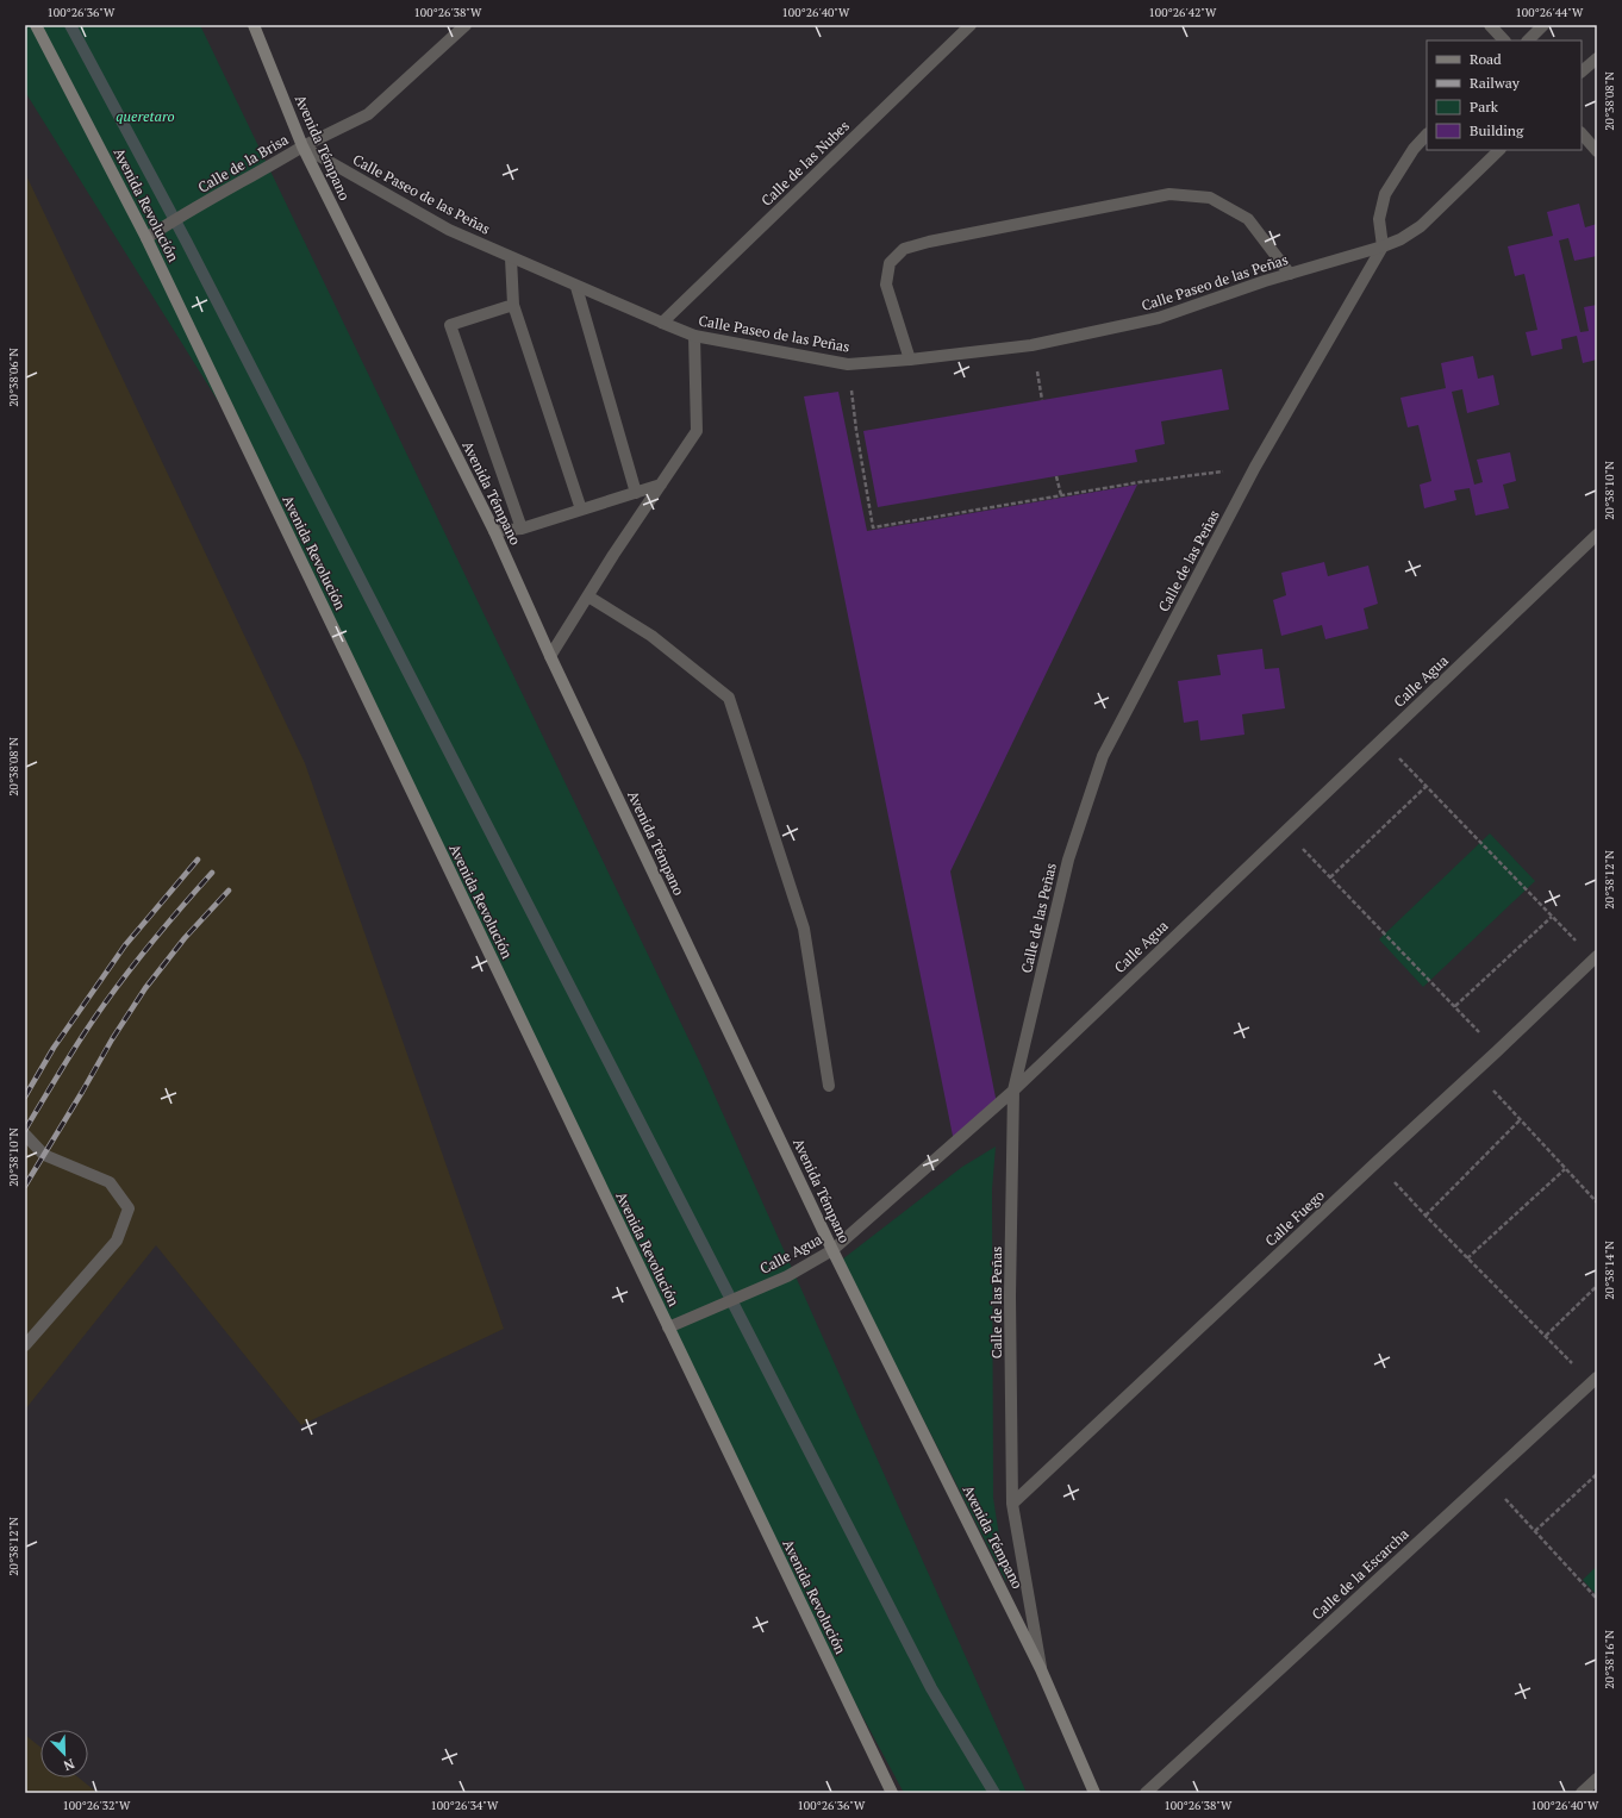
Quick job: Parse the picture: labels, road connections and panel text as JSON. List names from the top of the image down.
{
  "streets": {
    "main road": ["Avenida Témpano", "Avenida Revolución"],
    "street": [
      "Calle de la Brisa",
      "Calle de las Nubes",
      "Calle Paseo de las Peñas",
      "Calle de las Peñas",
      "Calle Agua",
      "Calle Fuego",
      "Calle de la Escarcha"
    ]
  },
  "crossings": [
    ["Avenida Témpano", "Calle de la Brisa"],
    ["Avenida Témpano", "Calle Paseo de las Peñas"],
    ["Avenida Témpano", "Calle de las Peñas"],
    ["Avenida Témpano", "Calle Agua"],
    ["Calle de la Brisa", "Calle Paseo de las Peñas"],
    ["Calle de la Brisa", "Avenida Revolución"],
    ["Calle de las Nubes", "Calle Paseo de las Peñas"],
    ["Calle Paseo de las Peñas", "Calle de las Peñas"],
    ["Avenida Revolución", "Calle Agua"],
    ["Calle de las Peñas", "Calle Agua"],
    ["Calle de las Peñas", "Calle Fuego"]
  ],
  "parks": ["queretaro"],
  "legend": [
    "Road",
    "Railway",
    "Park",
    "Building"
  ],
  "north": "bottom right",
  "coordinates": [
    "100°26'36\"W",
    "100°26'38\"W",
    "100°26'40\"W",
    "100°26'42\"W",
    "100°26'44\"W",
    "20°38'08\"N",
    "20°38'06\"N",
    "20°38'10\"N",
    "20°38'12\"N",
    "20°38'14\"N",
    "20°38'16\"N",
    "100°26'32\"W",
    "100°26'34\"W"
  ]
}
